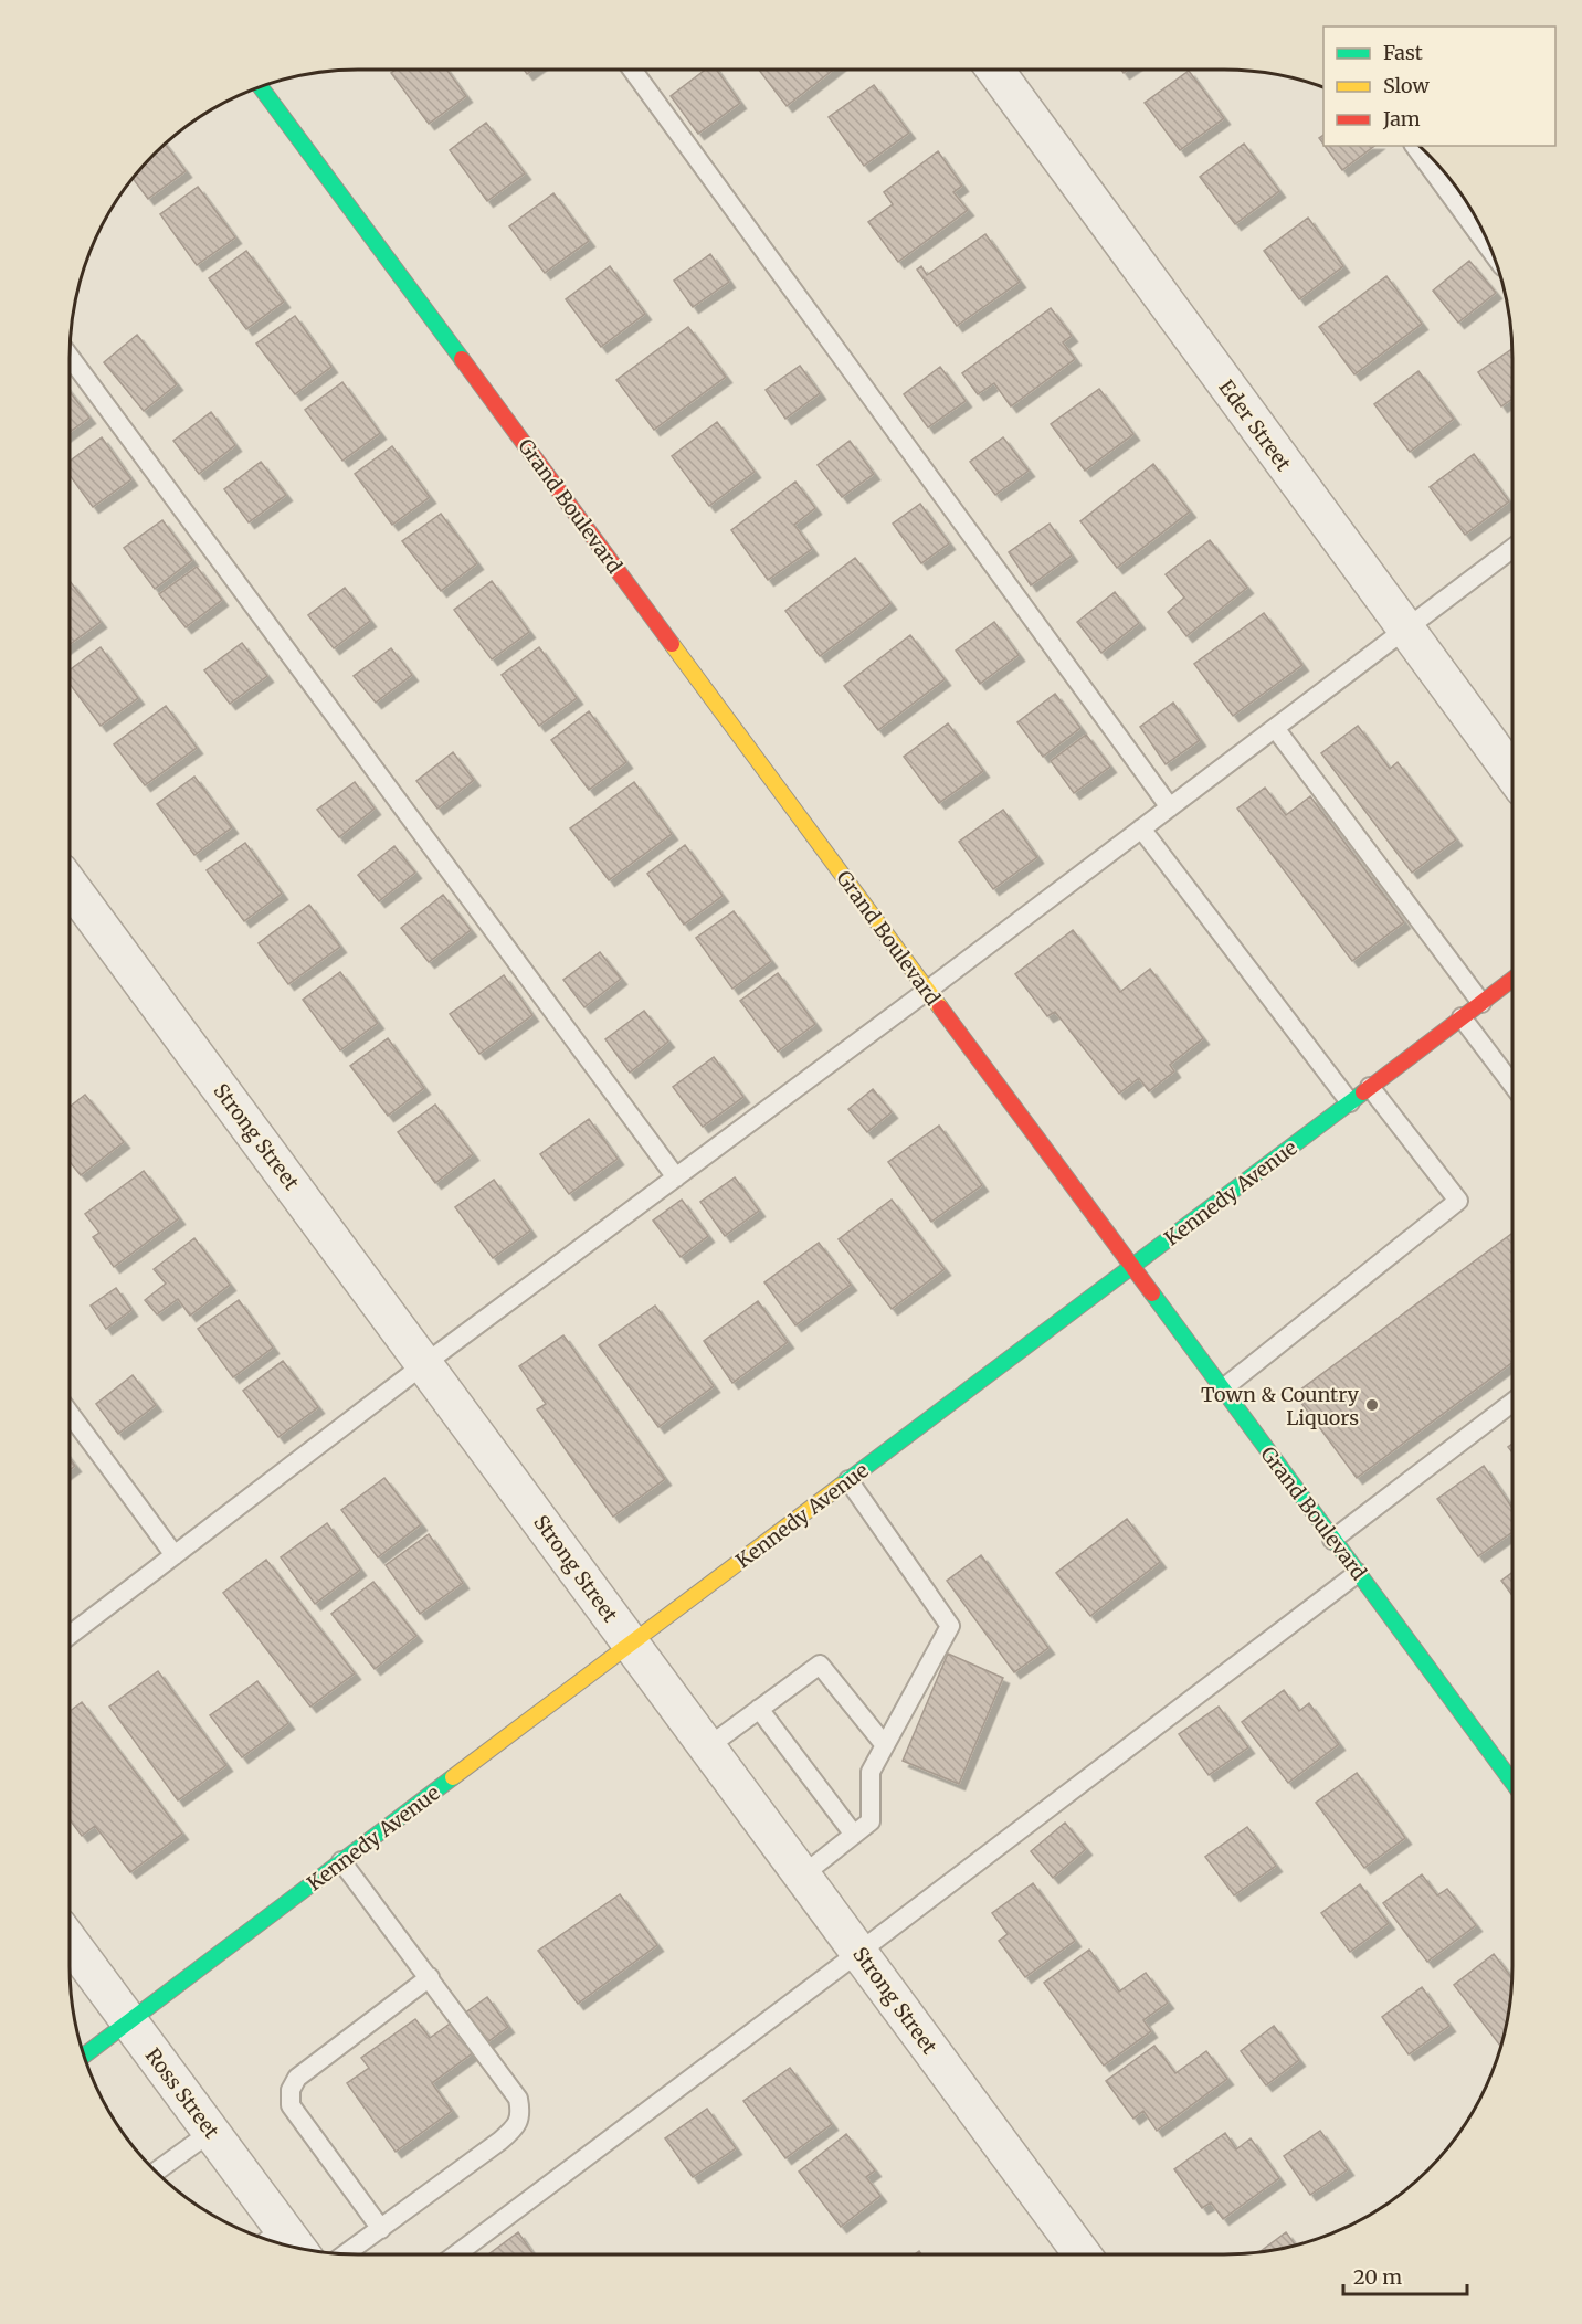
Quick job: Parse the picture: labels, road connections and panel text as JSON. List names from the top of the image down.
{
  "streets": {
    "street": [
      "Eder Street",
      "Grand Boulevard",
      "Strong Street",
      "Kennedy Avenue",
      "Ross Street"
    ]
  },
  "crossings": [
    ["Grand Boulevard", "Kennedy Avenue"],
    ["Strong Street", "Kennedy Avenue"],
    ["Kennedy Avenue", "Ross Street"]
  ],
  "places": ["Town & Country Liquors"],
  "legend": ["Fast", "Slow", "Jam"],
  "scale_bar": "20 m"
}
